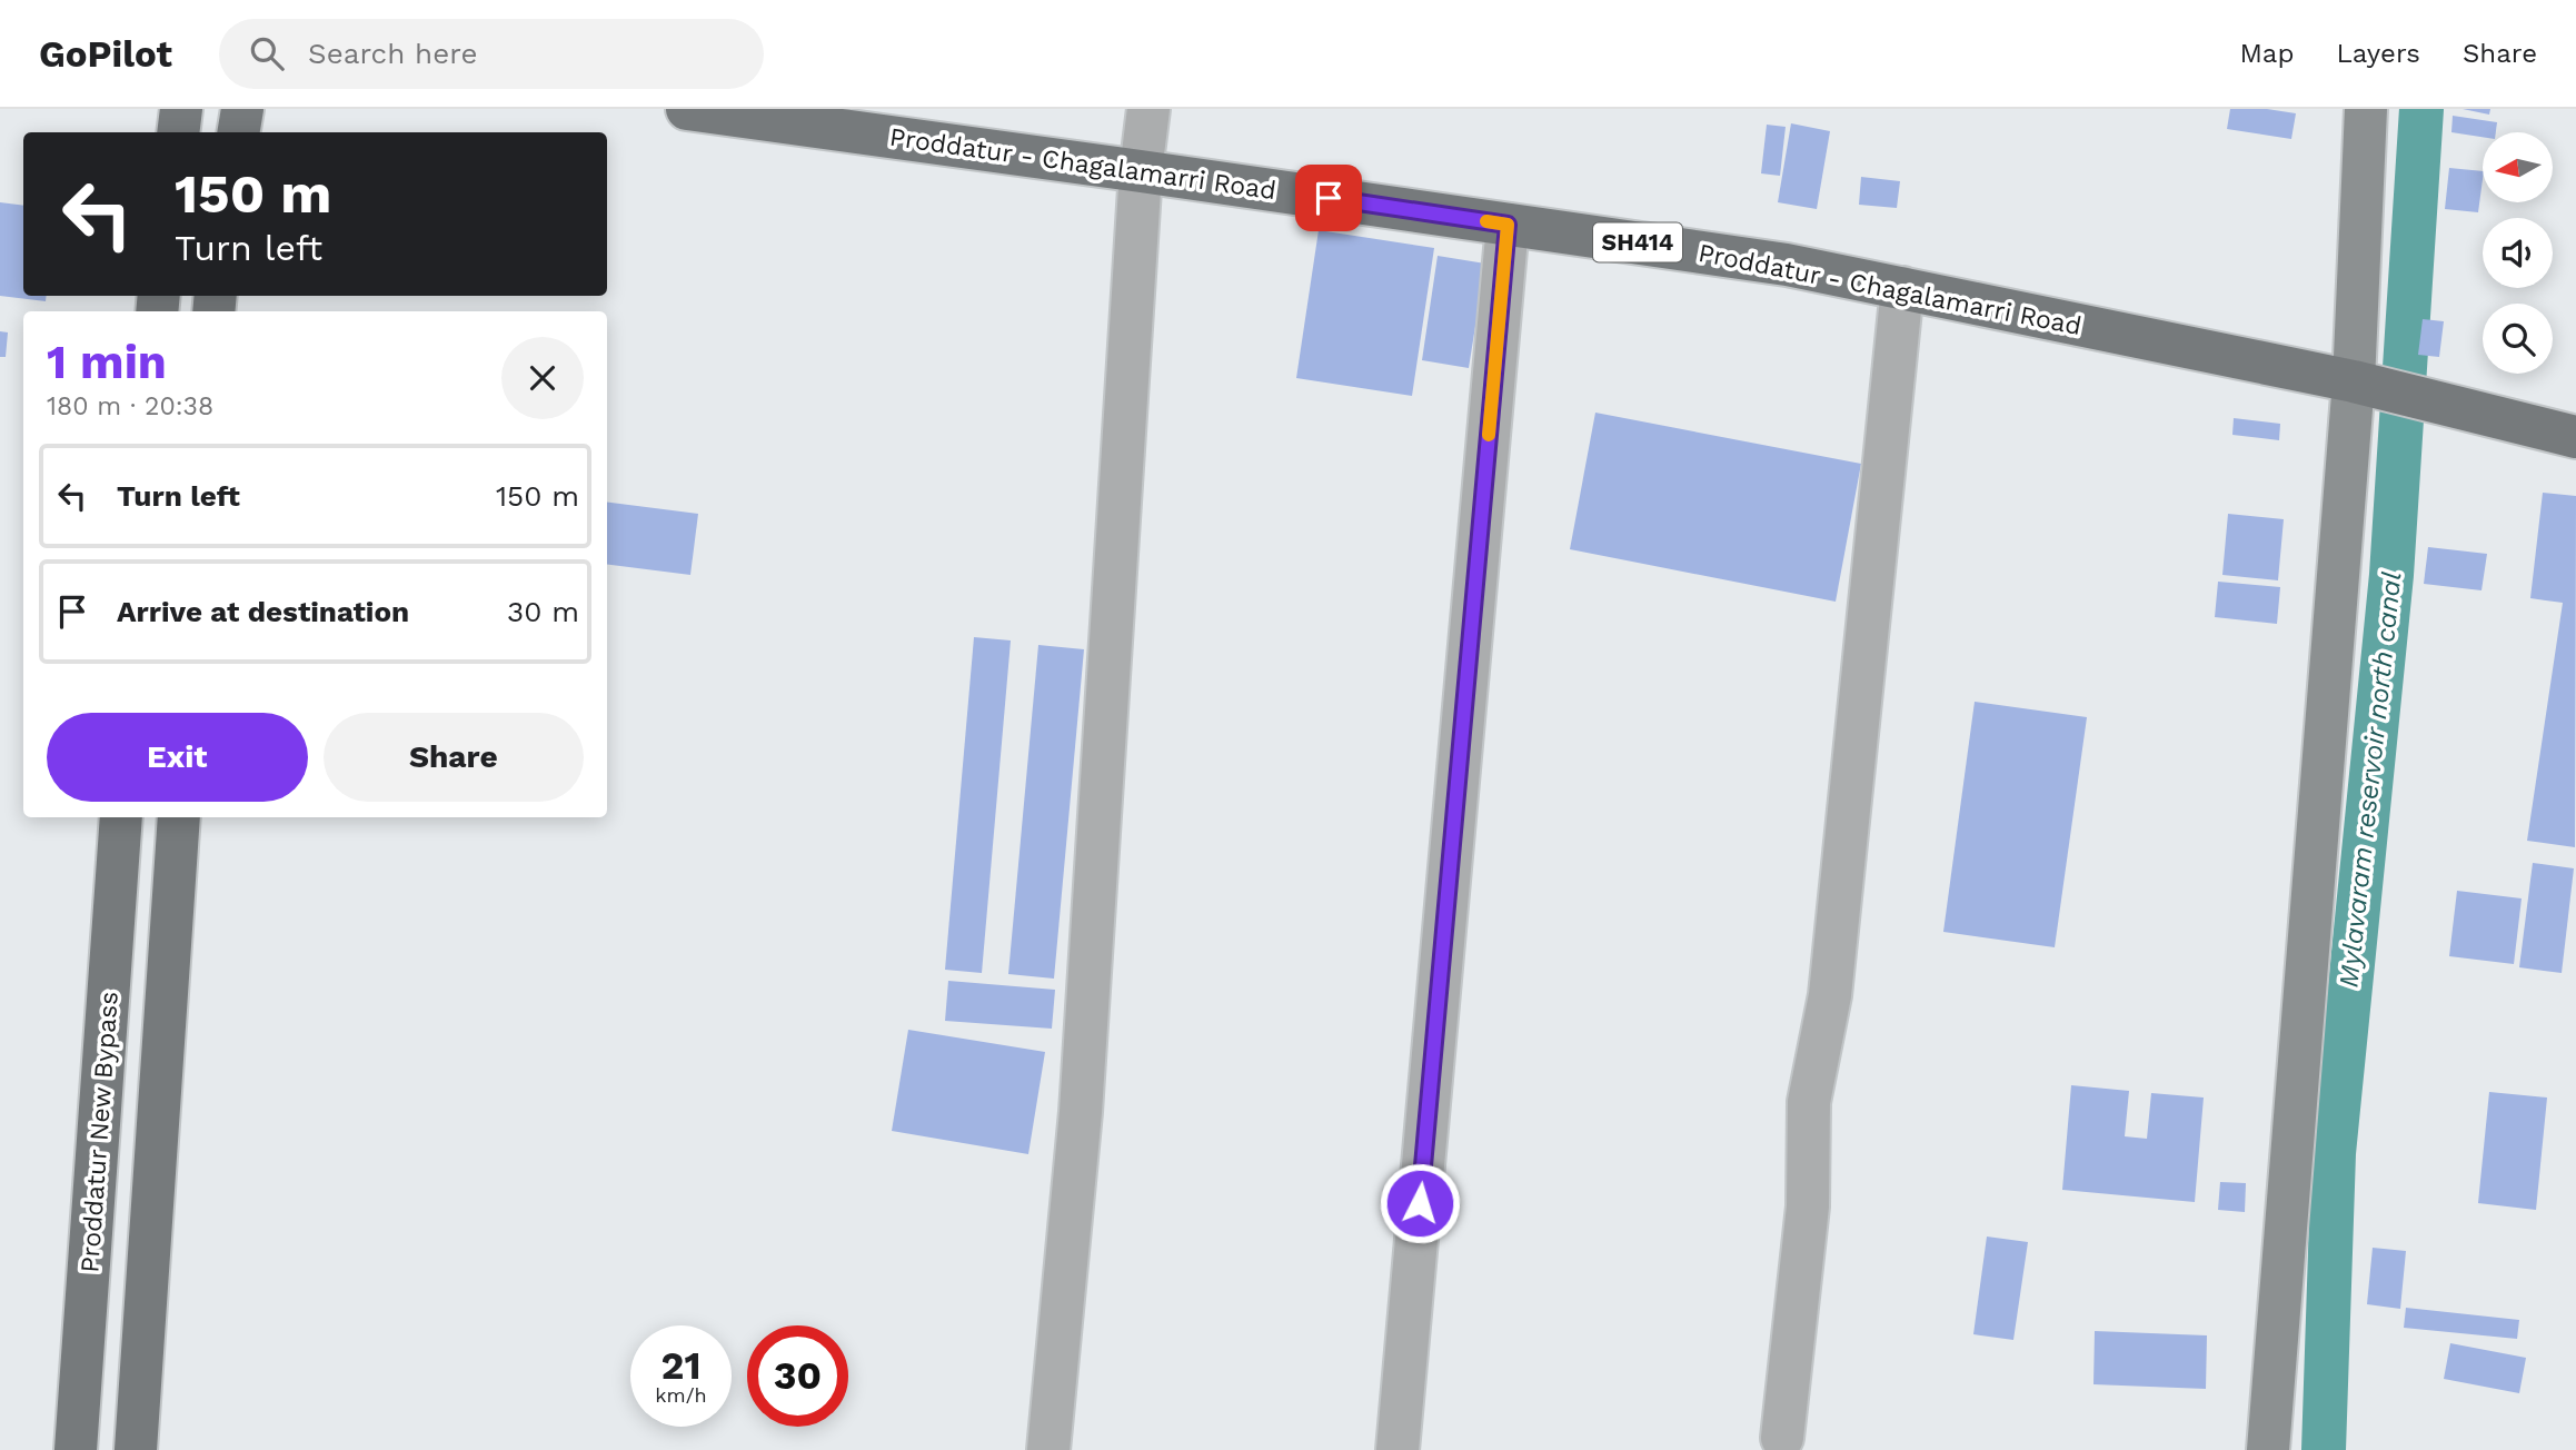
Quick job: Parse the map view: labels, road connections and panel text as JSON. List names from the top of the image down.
{
  "streets": {
    "main road": ["Proddatur - Chagalamarri Road", "SH414", "Proddatur New Bypass"]
  },
  "water": ["Mylavaram reservoir north canal"],
  "north": "left",
  "page": {
    "header": "GoPilot",
    "search": "Search here",
    "nav": ["Map", "Layers", "Share"],
    "turn": ["150 m", "Turn left"],
    "heading": ["1 min", "180 m · 20:38"],
    "list": [
      {
        "name": "Turn left",
        "value": "150 m"
      },
      {
        "name": "Arrive at destination",
        "value": "30 m"
      }
    ],
    "buttons": ["Exit", "Share"],
    "speed": "21 km/h",
    "limit": "30"
  }
}
